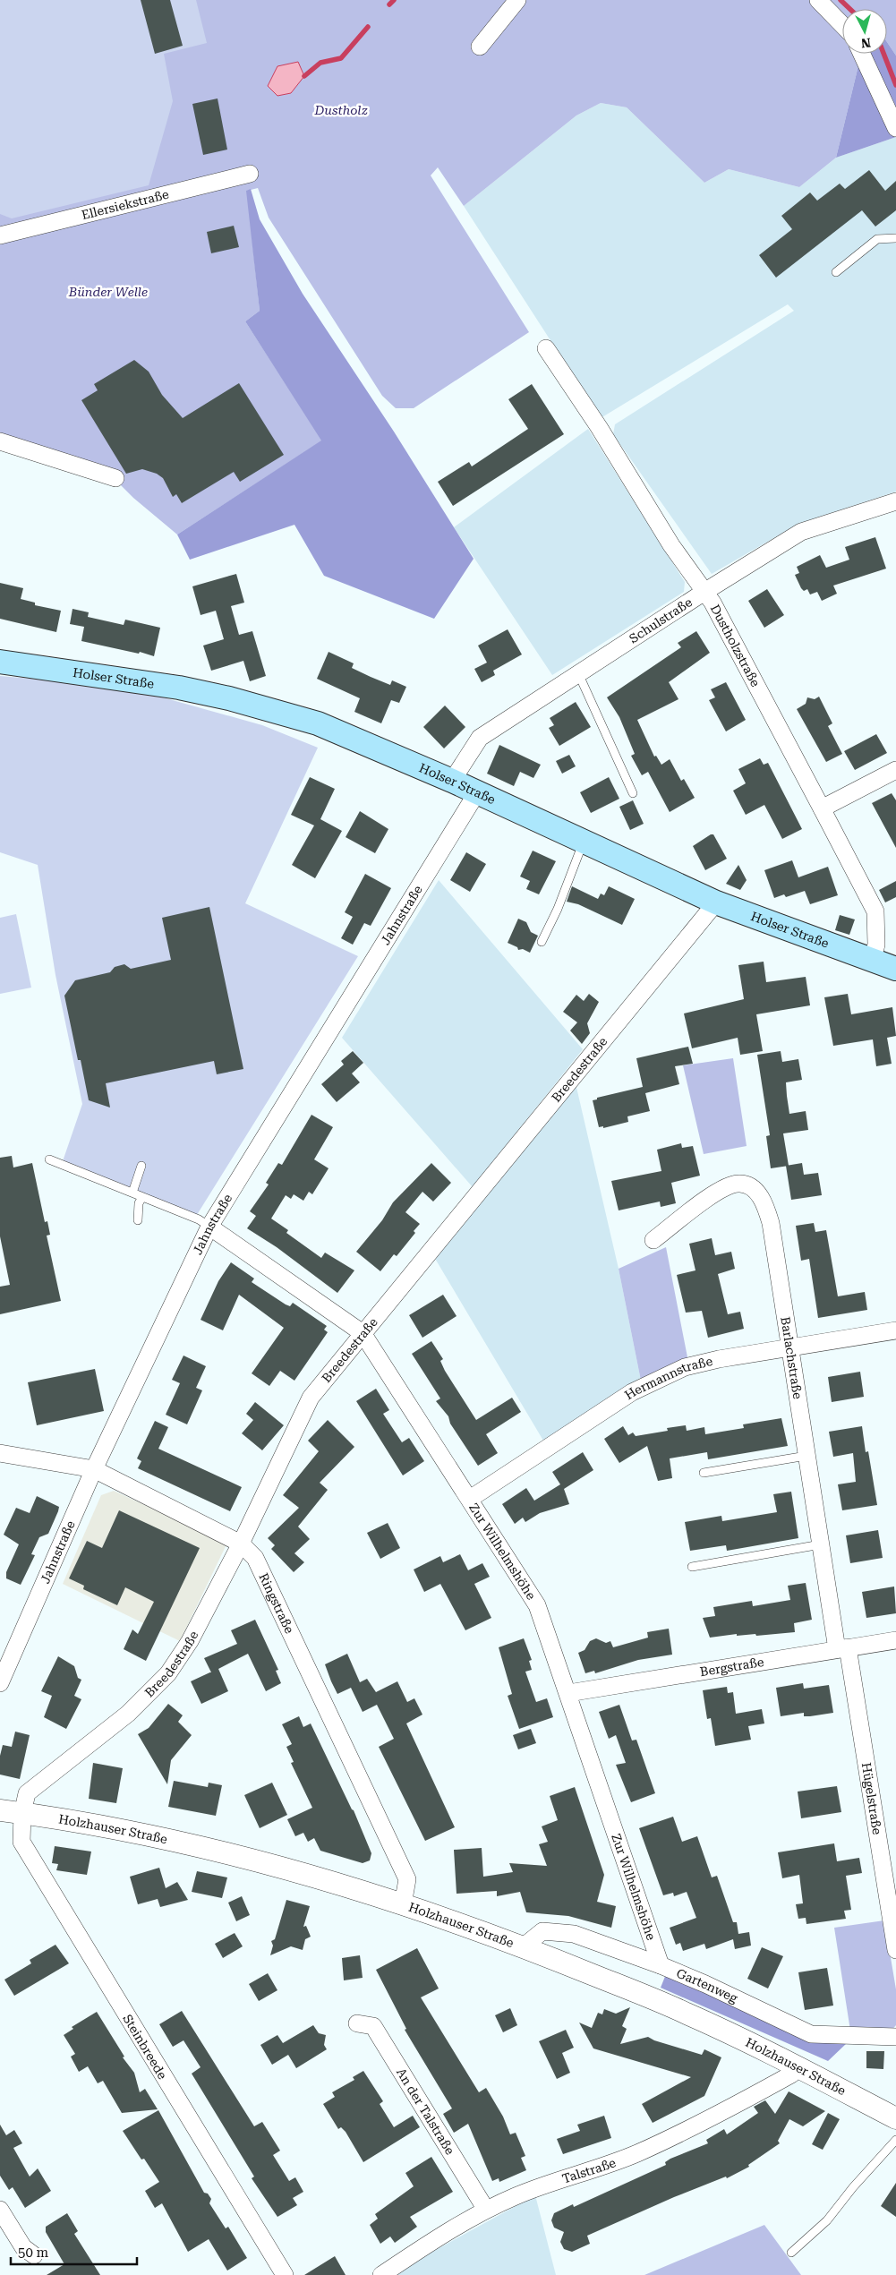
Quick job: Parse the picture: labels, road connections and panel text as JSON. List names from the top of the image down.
{
  "streets": {
    "main road": ["Holser Straße"],
    "street": [
      "Ellersiekstraße",
      "Schulstraße",
      "Dustholzstraße",
      "Jahnstraße",
      "Breedestraße",
      "Barlachstraße",
      "Hermannstraße",
      "Zur Wilhelmshöhe",
      "Ringstraße",
      "Bergstraße",
      "Hügelstraße",
      "Holzhauser Straße",
      "Gartenweg",
      "Steinbreede",
      "An der Talstraße",
      "Talstraße"
    ]
  },
  "crossings": [
    ["Schulstraße", "Dustholzstraße"],
    ["Schulstraße", "Holser Straße"],
    ["Dustholzstraße", "Holser Straße"],
    ["Holser Straße", "Jahnstraße"],
    ["Holser Straße", "Breedestraße"],
    ["Jahnstraße", "Zur Wilhelmshöhe"],
    ["Jahnstraße", "Ringstraße"],
    ["Breedestraße", "Zur Wilhelmshöhe"],
    ["Breedestraße", "Ringstraße"],
    ["Breedestraße", "Holzhauser Straße"],
    ["Breedestraße", "Steinbreede"],
    ["Barlachstraße", "Hermannstraße"],
    ["Barlachstraße", "Bergstraße"],
    ["Barlachstraße", "Hügelstraße"],
    ["Hermannstraße", "Zur Wilhelmshöhe"],
    ["Zur Wilhelmshöhe", "Bergstraße"],
    ["Zur Wilhelmshöhe", "Gartenweg"],
    ["Ringstraße", "Holzhauser Straße"],
    ["Bergstraße", "Hügelstraße"],
    ["Holzhauser Straße", "Gartenweg"],
    ["Holzhauser Straße", "Steinbreede"],
    ["Holzhauser Straße", "Talstraße"],
    ["An der Talstraße", "Talstraße"]
  ],
  "parks": ["Dustholz", "Bünder Welle"],
  "scale_bar": "50 m",
  "north": "bottom"
}
